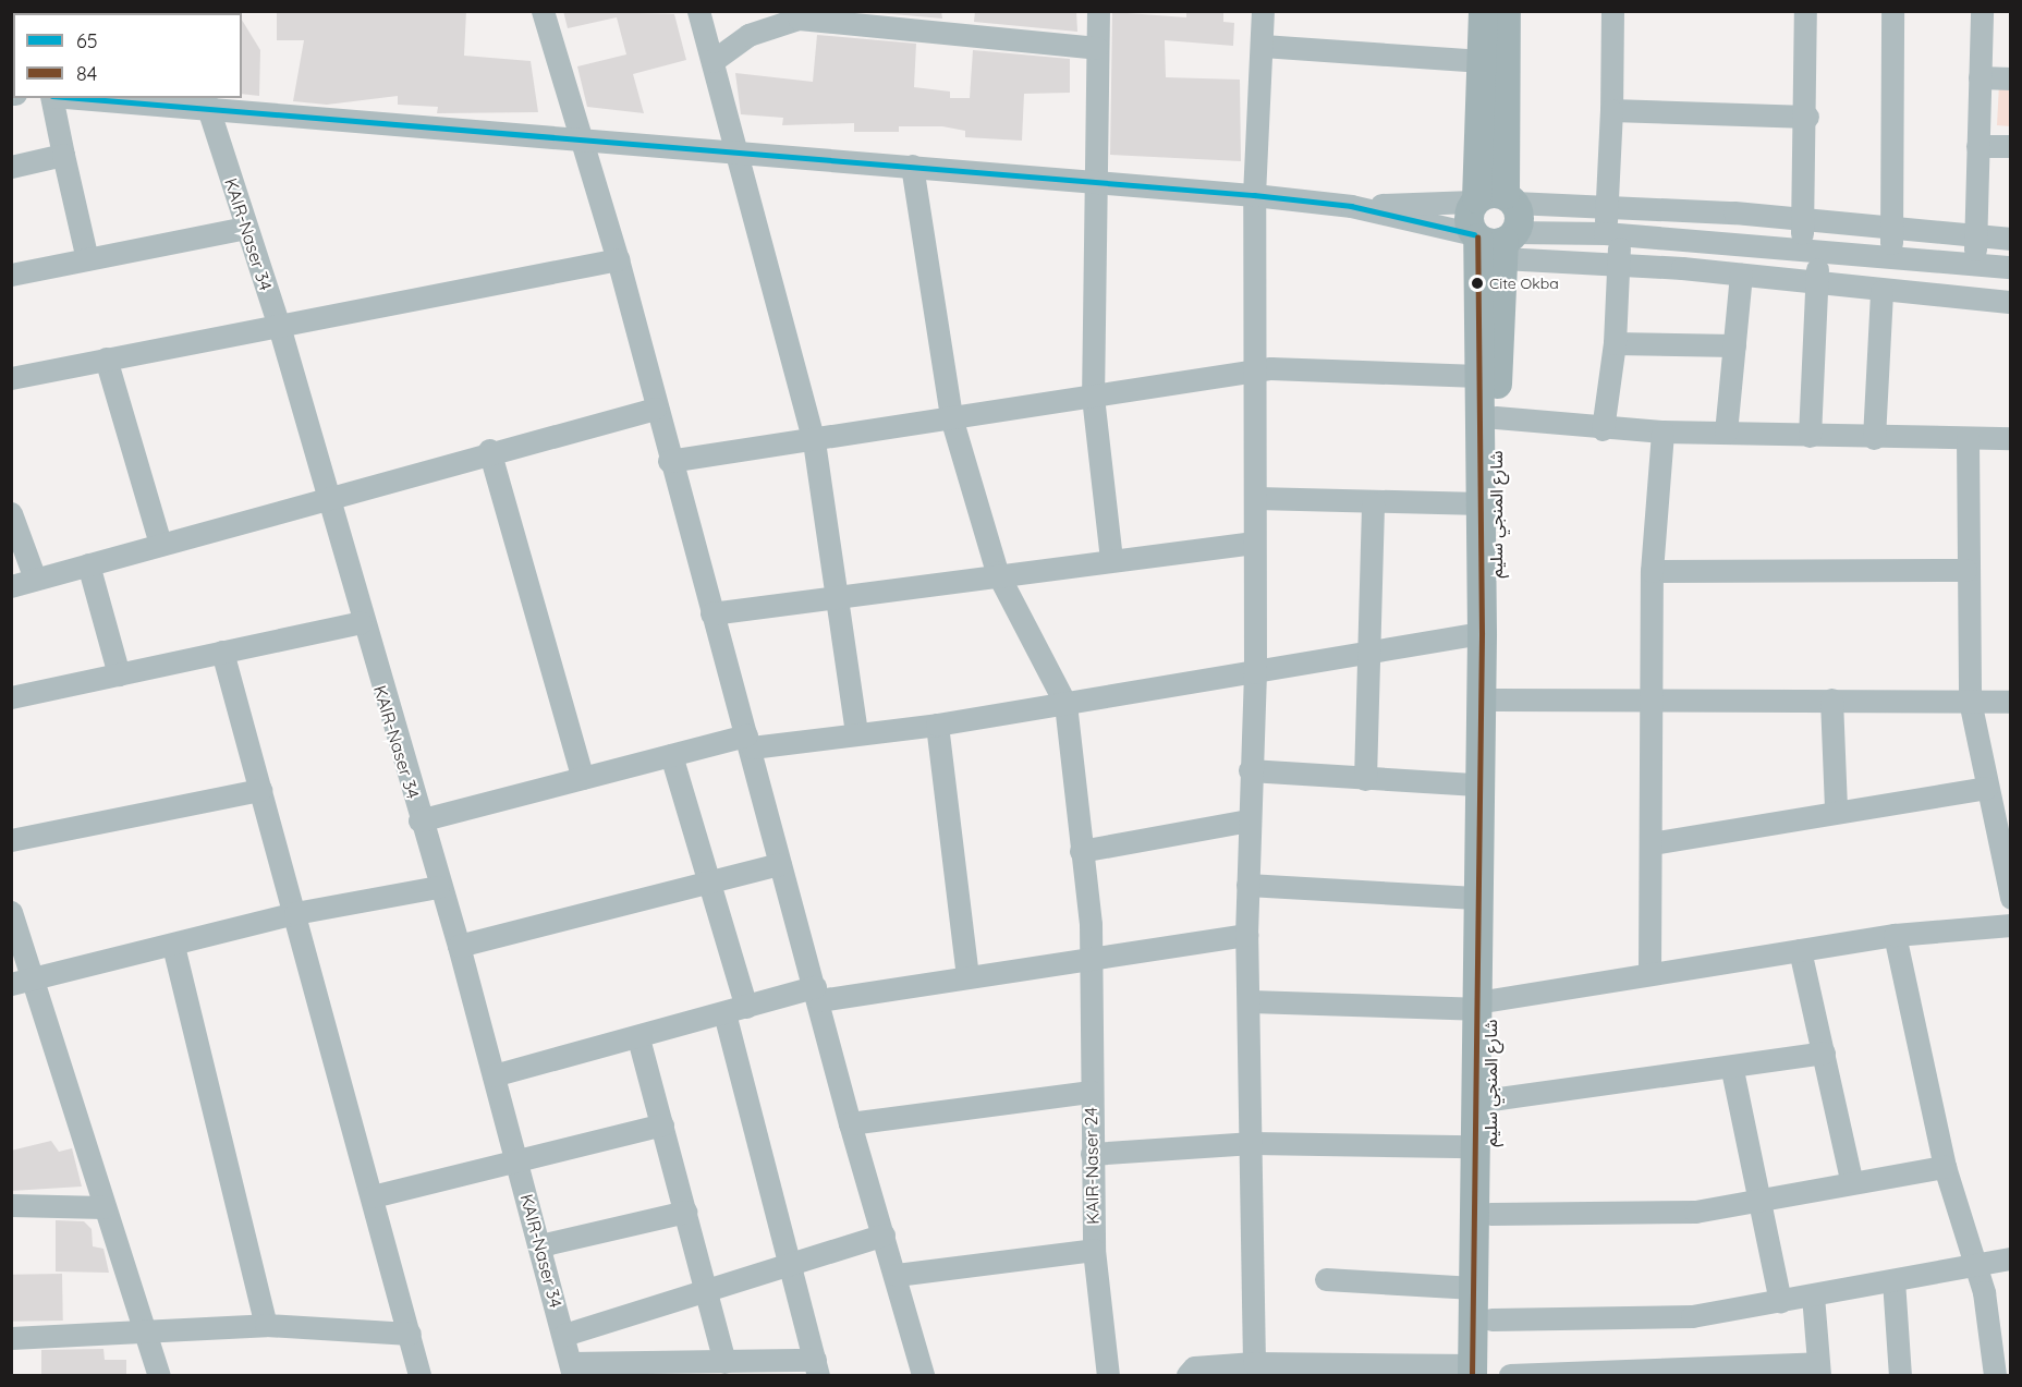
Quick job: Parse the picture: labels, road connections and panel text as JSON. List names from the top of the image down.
{
  "streets": {
    "main road": ["شارع المنجي سليم"],
    "street": ["KAIR-Naser 34", "KAIR-Naser 24"]
  },
  "places": ["Cite Okba"],
  "lines": ["transit line 65", "transit line 84"],
  "legend": ["65", "84"]
}
